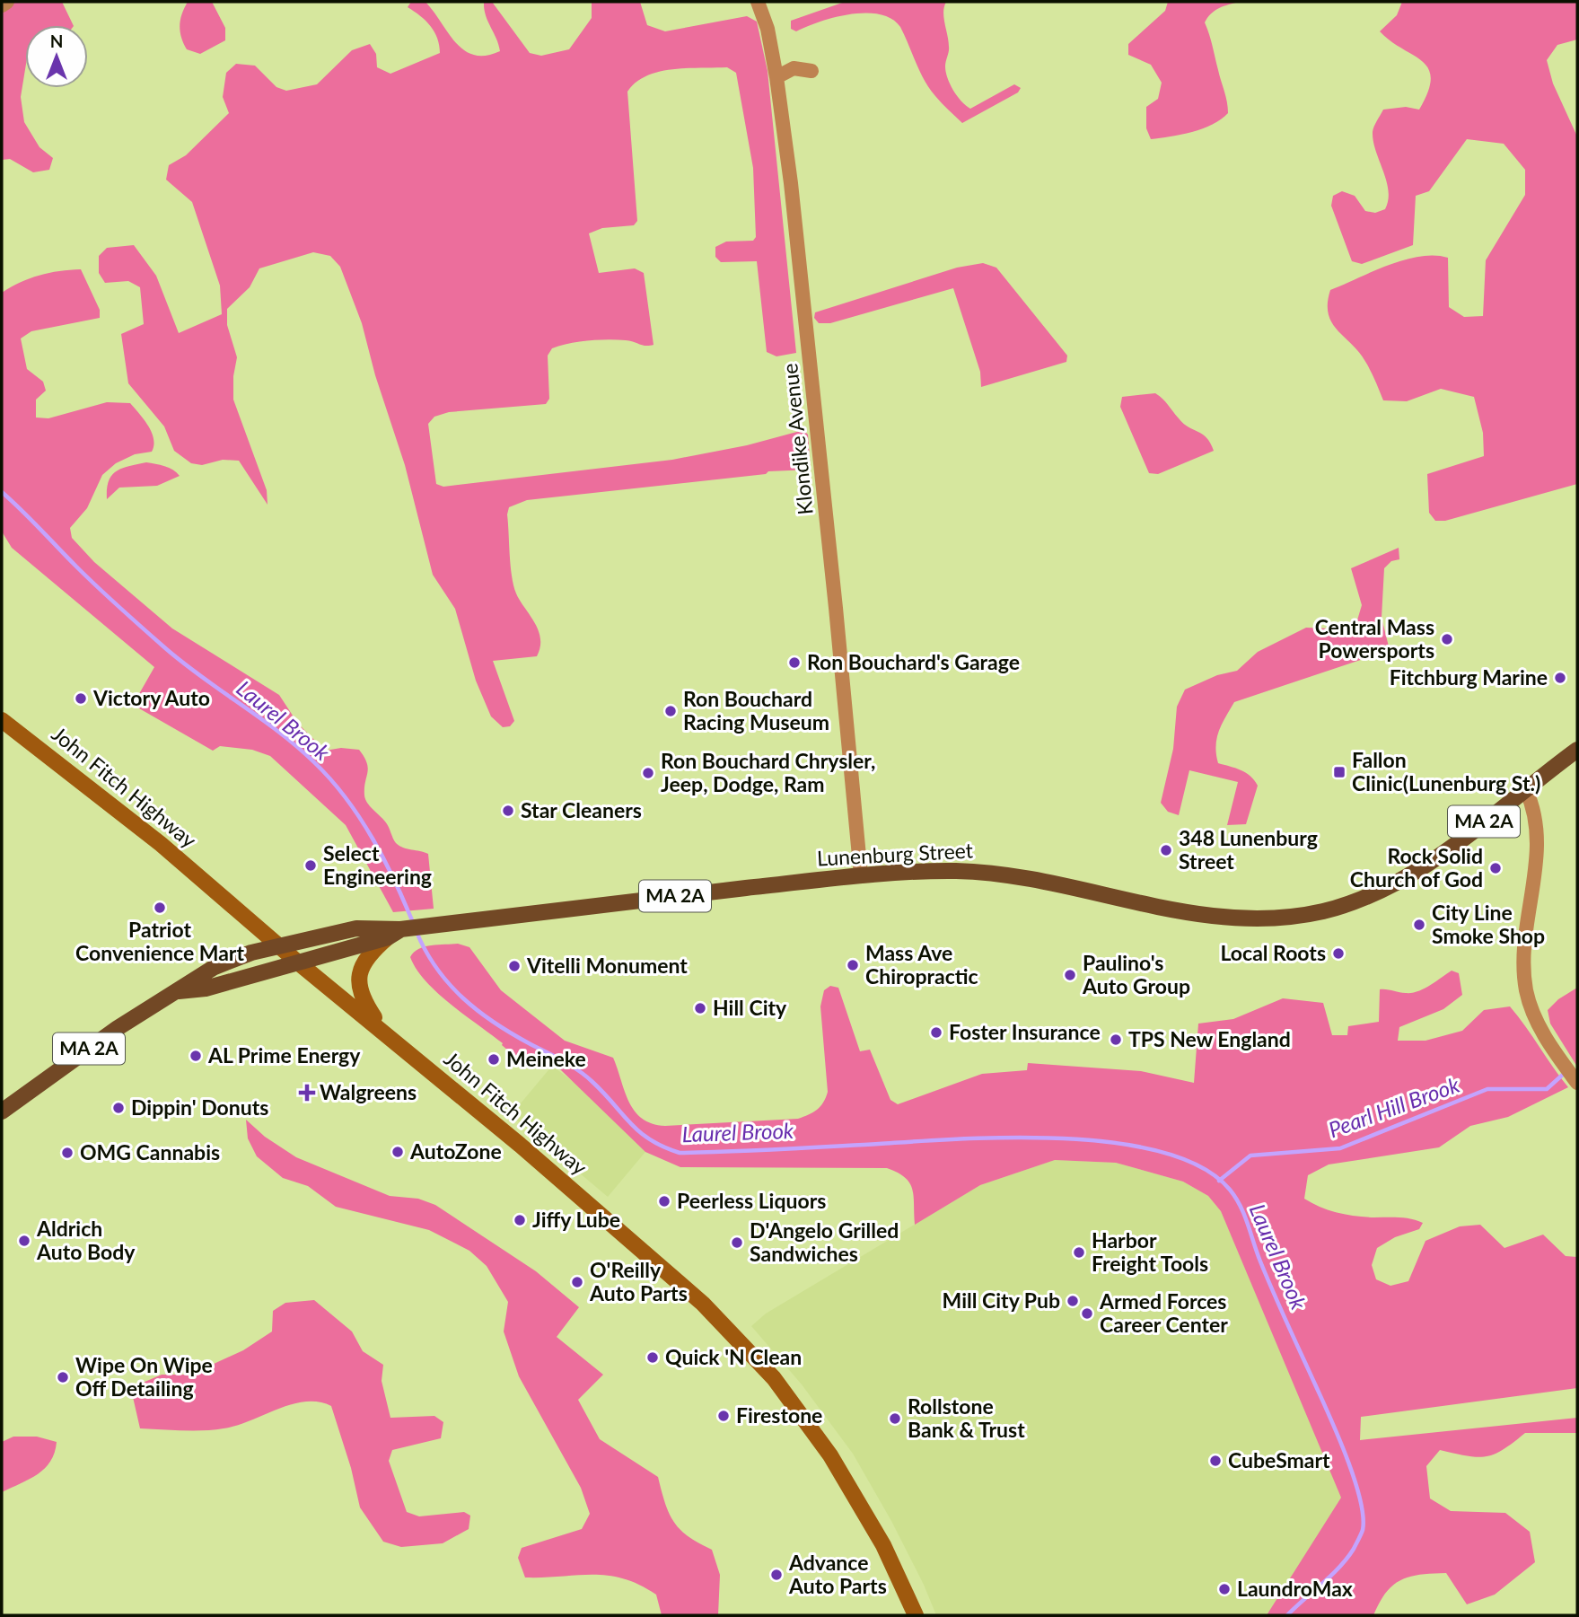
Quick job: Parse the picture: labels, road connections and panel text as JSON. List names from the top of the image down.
{
  "streets": {
    "main road": ["John Fitch Highway", "MA 2A", "Lunenburg Street"],
    "street": ["Klondike Avenue"]
  },
  "crossings": [
    ["Klondike Avenue", "Lunenburg Street"],
    ["John Fitch Highway", "Lunenburg Street"],
    ["MA 2A", "Lunenburg Street"]
  ],
  "water": ["Laurel Brook", "Pearl Hill Brook"],
  "places": {
    "other": [
      "Central Mass Powersports",
      "Ron Bouchard's Garage",
      "Fitchburg Marine",
      "Victory Auto",
      "Ron Bouchard Racing Museum",
      "Ron Bouchard Chrysler, Jeep, Dodge, Ram",
      "Star Cleaners",
      "348 Lunenburg Street",
      "Select Engineering",
      "Rock Solid Church of God",
      "Patriot Convenience Mart",
      "City Line Smoke Shop",
      "Local Roots",
      "Mass Ave Chiropractic",
      "Vitelli Monument",
      "Paulino's Auto Group",
      "Hill City",
      "Foster Insurance",
      "TPS New England",
      "AL Prime Energy",
      "Meineke",
      "Dippin' Donuts",
      "AutoZone",
      "OMG Cannabis",
      "Peerless Liquors",
      "Jiffy Lube",
      "Aldrich Auto Body",
      "D'Angelo Grilled Sandwiches",
      "Harbor Freight Tools",
      "O'Reilly Auto Parts",
      "Mill City Pub",
      "Armed Forces Career Center",
      "Quick 'N Clean",
      "Wipe On Wipe Off Detailing",
      "Firestone",
      "Rollstone Bank & Trust",
      "CubeSmart",
      "Advance Auto Parts",
      "LaundroMax"
    ],
    "transit": ["Fallon Clinic(Lunenburg St.)"],
    "health": ["Walgreens"]
  },
  "north": "top"
}
